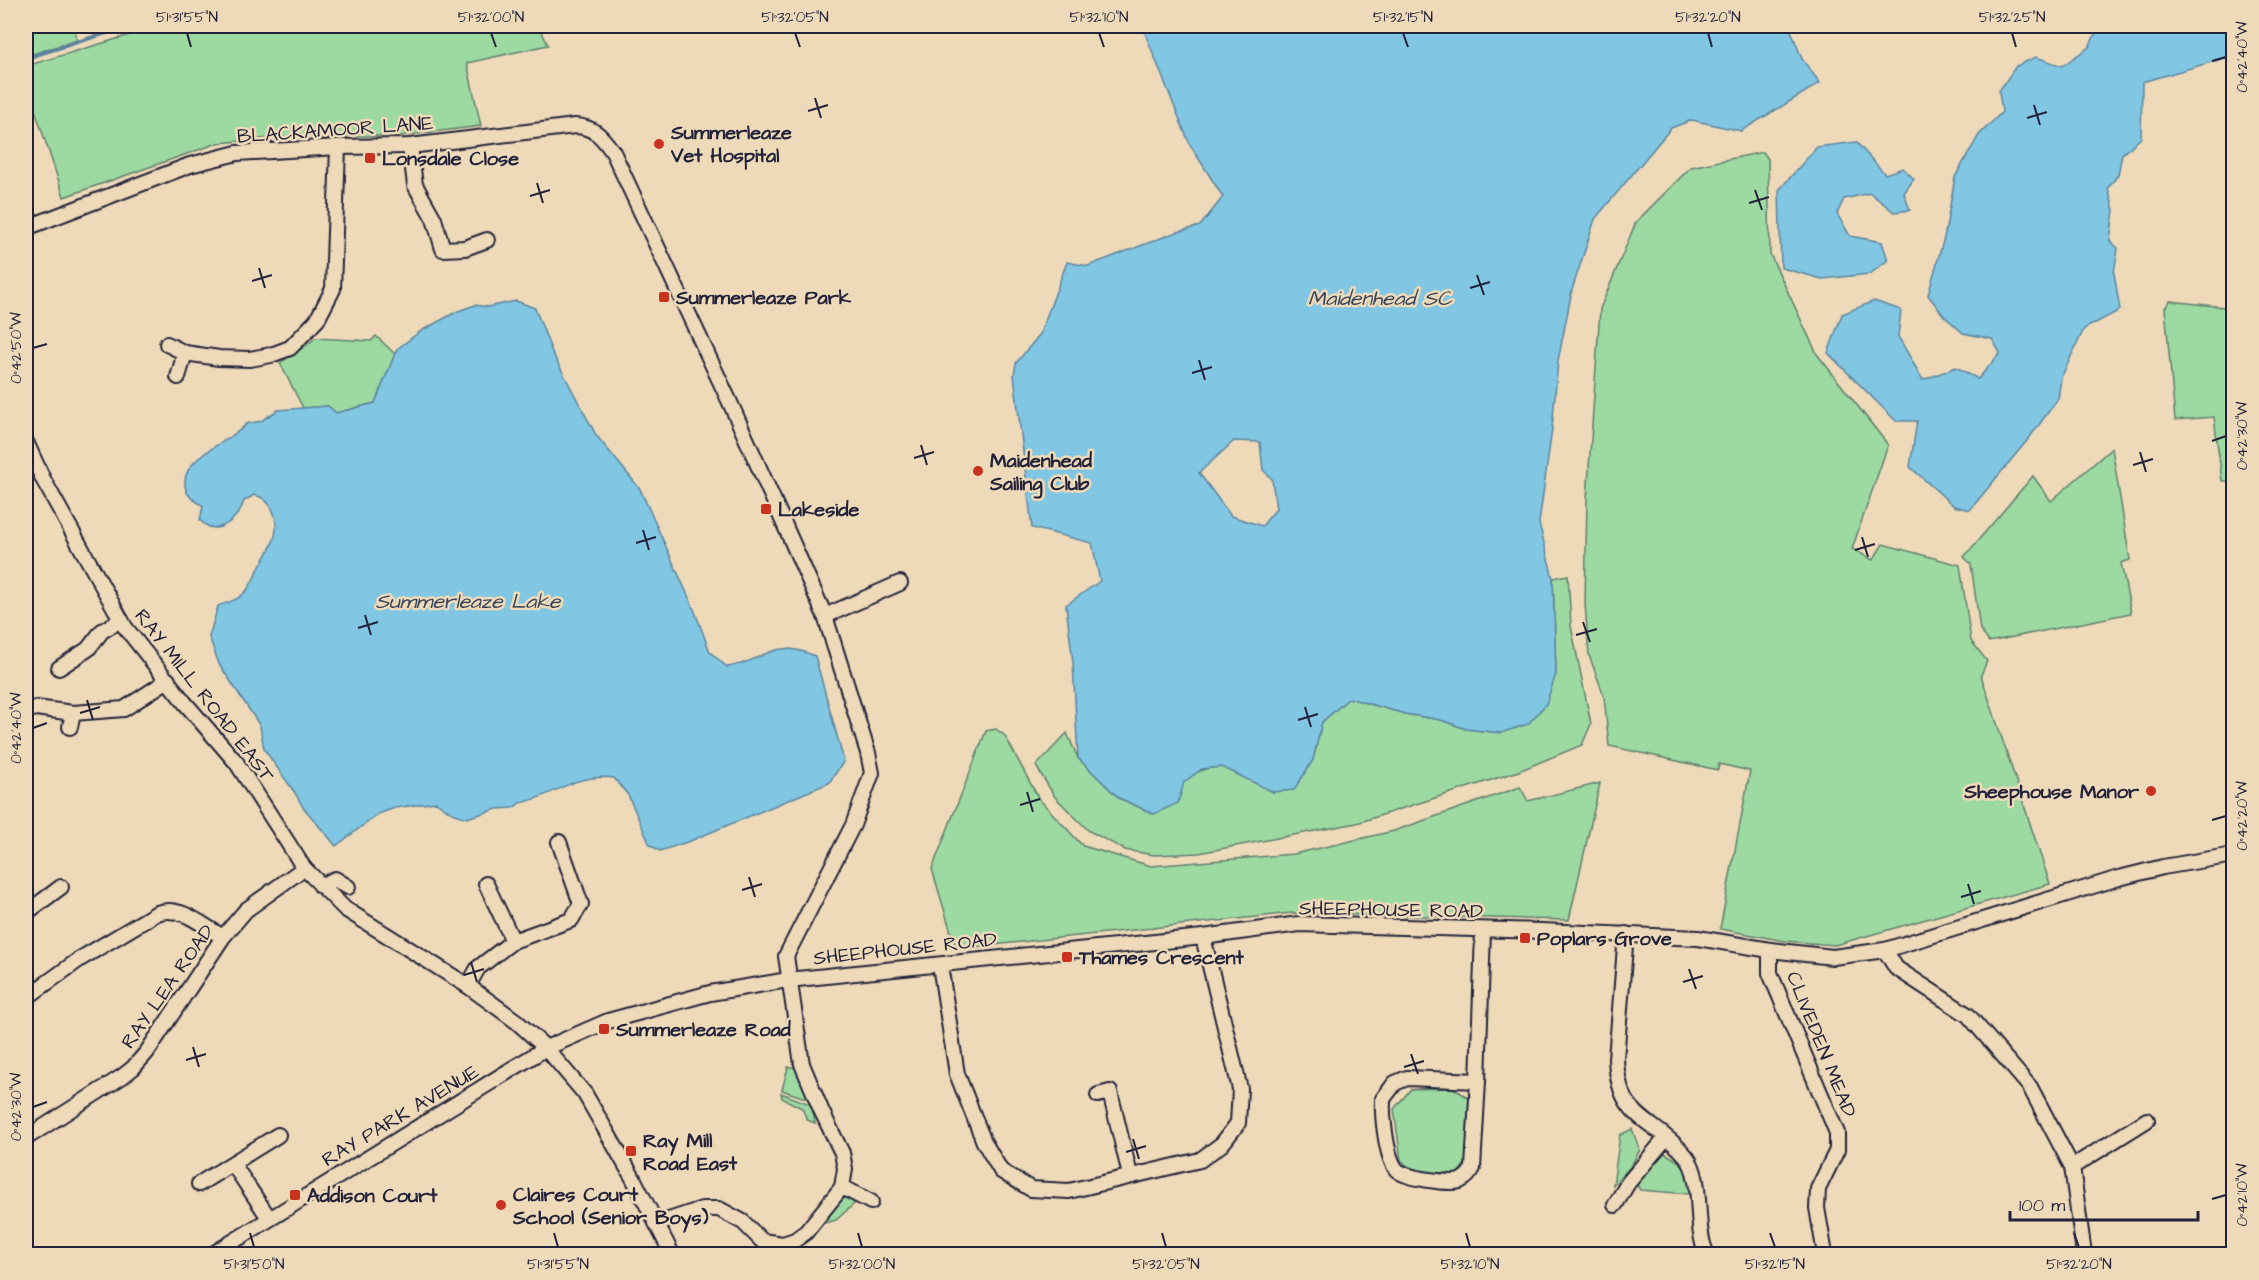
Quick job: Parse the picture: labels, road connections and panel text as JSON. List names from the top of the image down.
{
  "streets": {
    "street": [
      "BLACKAMOOR LANE",
      "RAY MILL ROAD EAST",
      "SHEEPHOUSE ROAD",
      "RAY LEA ROAD",
      "CLIVEDEN MEAD",
      "RAY PARK AVENUE"
    ]
  },
  "crossings": [
    ["RAY MILL ROAD EAST", "SHEEPHOUSE ROAD"],
    ["RAY MILL ROAD EAST", "RAY LEA ROAD"],
    ["RAY MILL ROAD EAST", "RAY PARK AVENUE"],
    ["SHEEPHOUSE ROAD", "CLIVEDEN MEAD"],
    ["SHEEPHOUSE ROAD", "RAY PARK AVENUE"]
  ],
  "water": ["Maidenhead SC", "Summerleaze Lake"],
  "places": {
    "other": [
      "Summerleaze Vet Hospital",
      "Maidenhead Sailing Club",
      "Sheephouse Manor",
      "Claires Court School (Senior Boys)"
    ],
    "transit": [
      "Lonsdale Close",
      "Summerleaze Park",
      "Lakeside",
      "Poplars Grove",
      "Thames Crescent",
      "Summerleaze Road",
      "Ray Mill Road East",
      "Addison Court"
    ]
  },
  "scale_bar": "100 m",
  "coordinates": [
    "51°31'55\"N",
    "51°32'00\"N",
    "51°32'05\"N",
    "51°32'10\"N",
    "51°32'15\"N",
    "51°32'20\"N",
    "51°32'25\"N",
    "0°42'40\"W",
    "0°42'50\"W",
    "0°42'30\"W",
    "0°42'20\"W",
    "0°42'10\"W",
    "51°31'50\"N"
  ]
}
